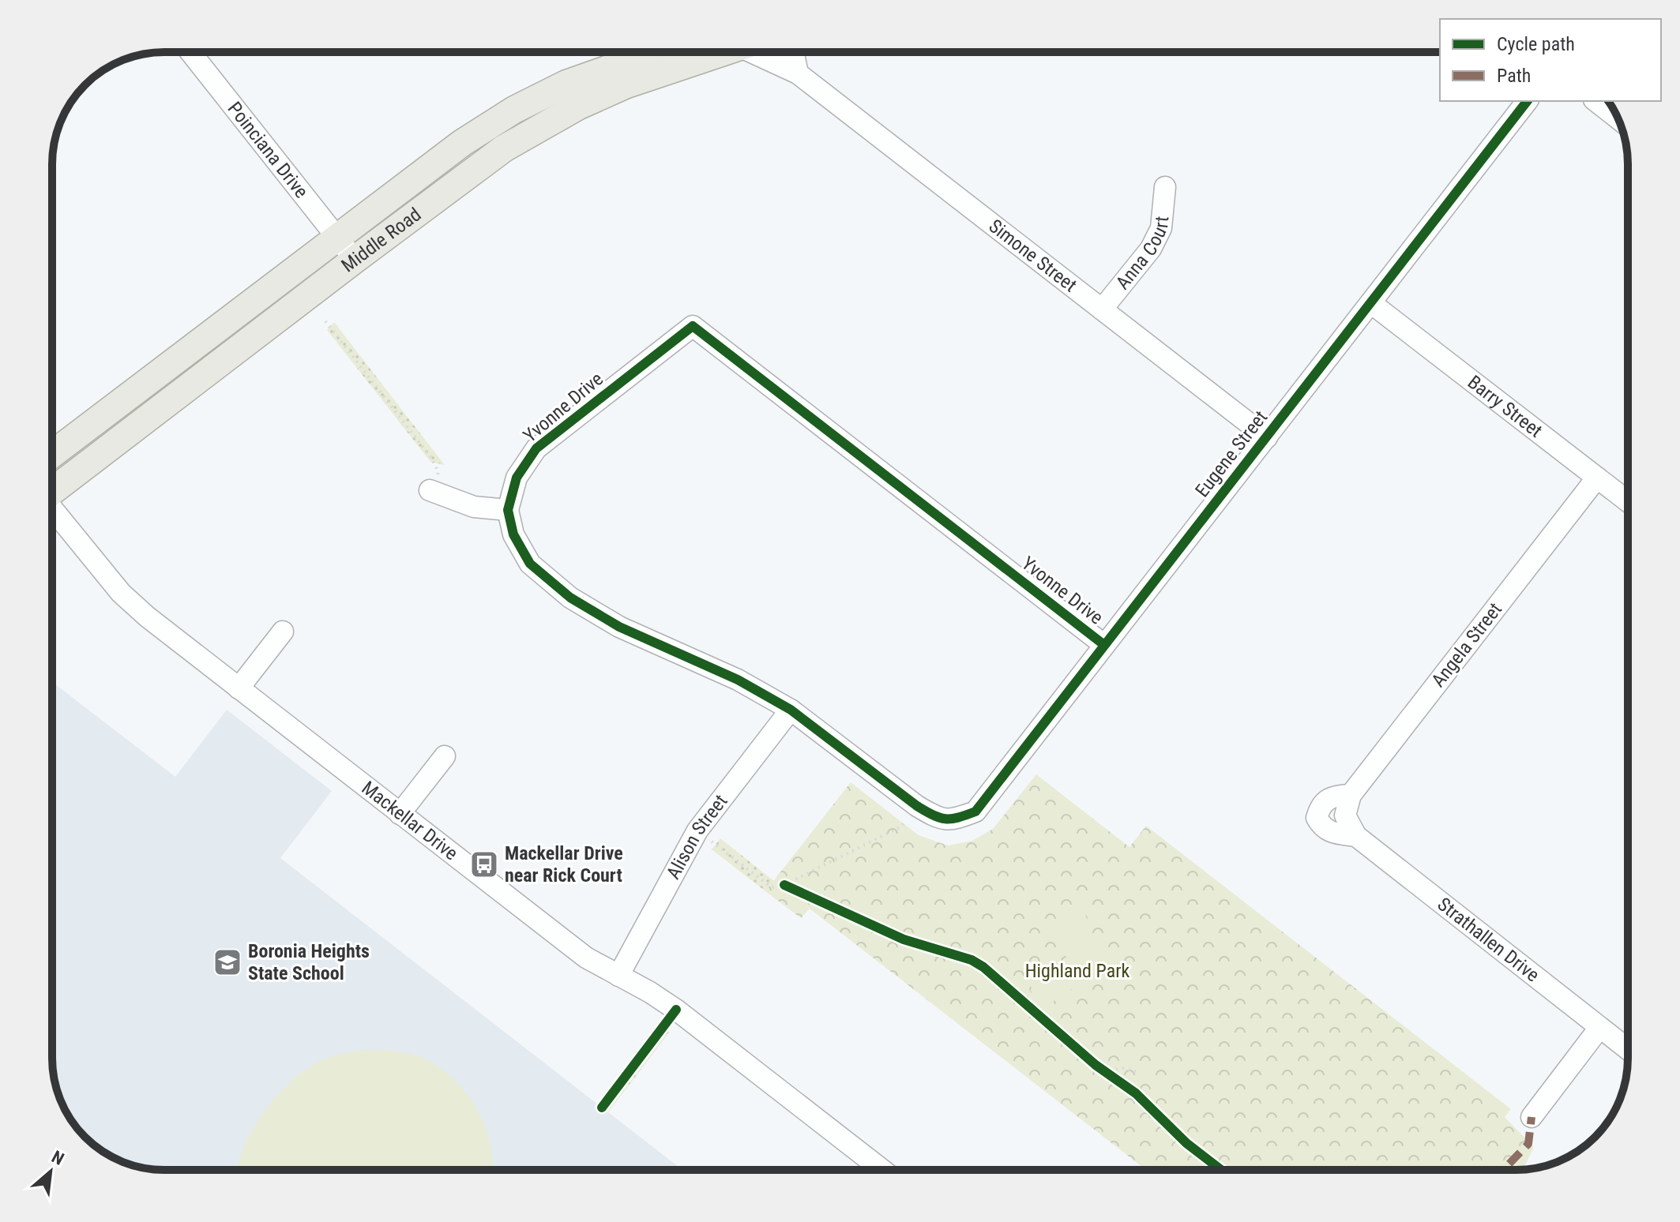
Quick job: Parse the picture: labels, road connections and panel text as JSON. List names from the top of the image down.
{
  "streets": {
    "main road": ["Middle Road"],
    "street": [
      "Poinciana Drive",
      "Anna Court",
      "Simone Street",
      "Barry Street",
      "Yvonne Drive",
      "Eugene Street",
      "Angela Street",
      "Mackellar Drive",
      "Alison Street",
      "Strathallen Drive"
    ]
  },
  "crossings": [
    ["Poinciana Drive", "Middle Road"],
    ["Anna Court", "Simone Street"],
    ["Simone Street", "Eugene Street"],
    ["Barry Street", "Eugene Street"],
    ["Barry Street", "Angela Street"],
    ["Yvonne Drive", "Eugene Street"],
    ["Angela Street", "Strathallen Drive"],
    ["Mackellar Drive", "Alison Street"]
  ],
  "parks": ["Highland Park"],
  "places": {
    "bus stop": ["Mackellar Drive near Rick Court"],
    "school or university": ["Boronia Heights State School"]
  },
  "legend": ["Cycle path", "Path"],
  "north": "top right"
}
